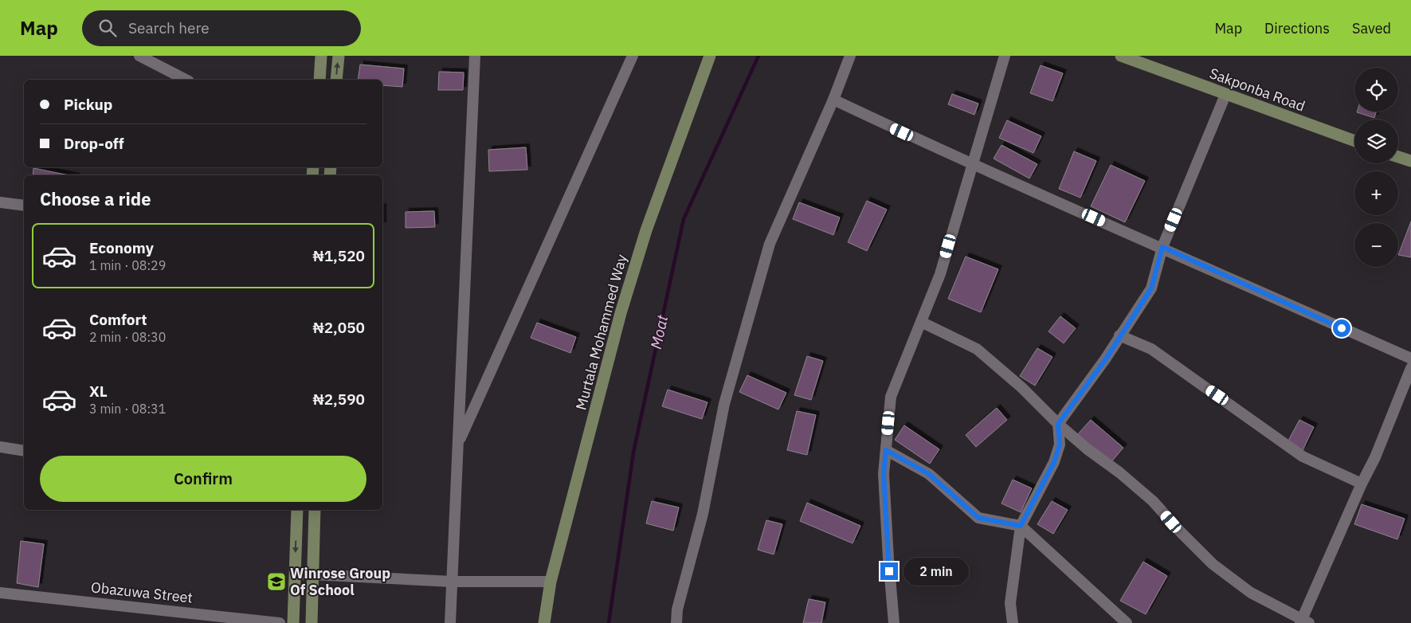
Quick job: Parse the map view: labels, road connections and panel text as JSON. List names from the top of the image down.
{
  "streets": {
    "main road": ["Sakponba Road", "Murtala Mohammed Way"],
    "street": ["Obazuwa Street"]
  },
  "water": ["Moat"],
  "places": {
    "school or university": ["Winrose Group Of School"]
  },
  "page": {
    "header": "Map",
    "search": "Search here",
    "nav": ["Map", "Directions", "Saved"],
    "map_buttons": ["+", "−"],
    "banner": ["Pickup", "Drop-off"],
    "heading": "Choose a ride",
    "list": [
      {
        "name": "Economy",
        "note": "1 min · 08:29",
        "value": "₦1,520"
      },
      {
        "name": "Comfort",
        "note": "2 min · 08:30",
        "value": "₦2,050"
      },
      {
        "name": "XL",
        "note": "3 min · 08:31",
        "value": "₦2,590"
      }
    ],
    "buttons": "Confirm",
    "bubble": "2 min"
  }
}
